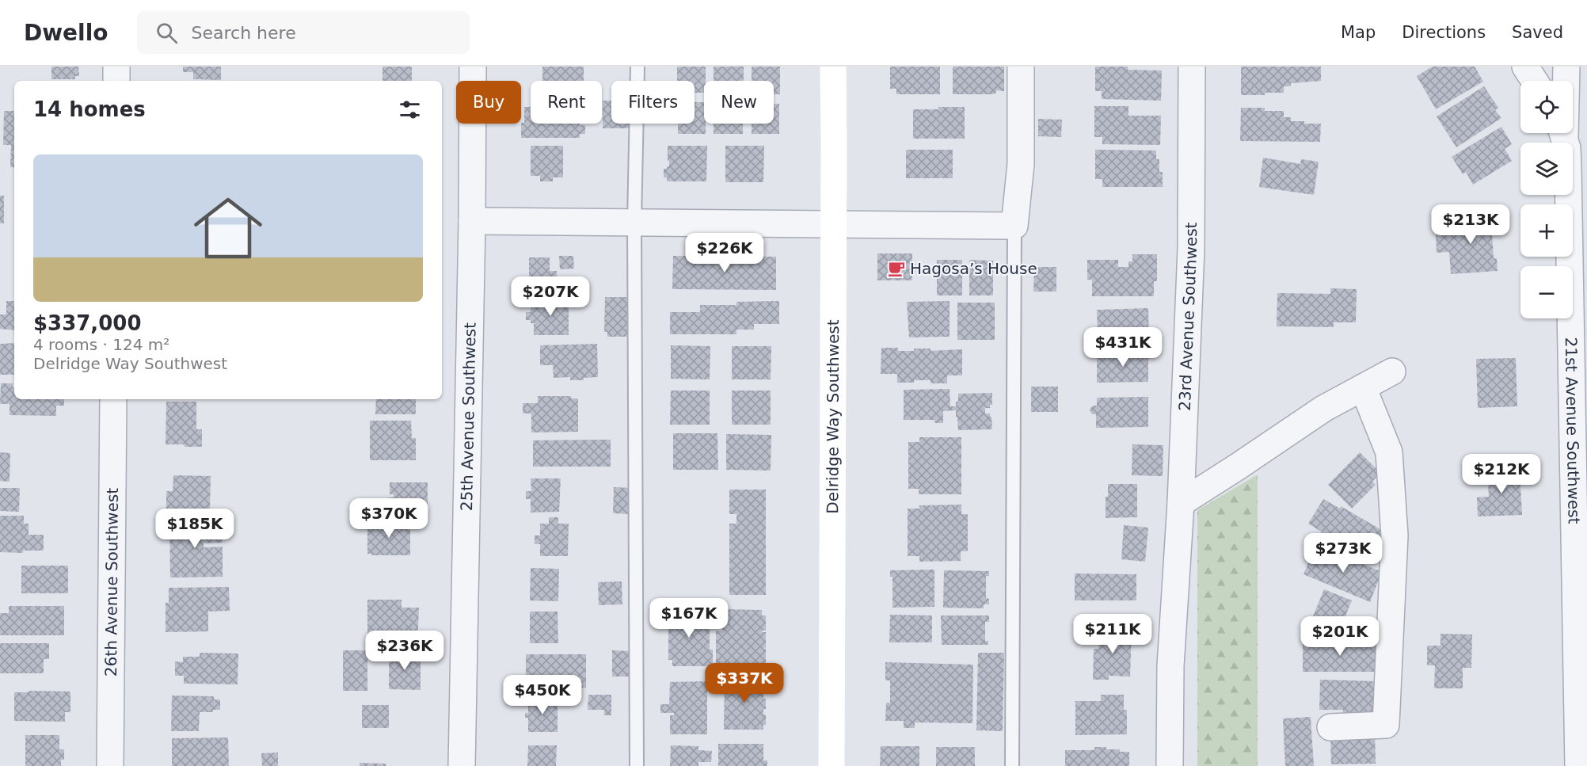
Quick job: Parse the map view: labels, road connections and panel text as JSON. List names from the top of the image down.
{
  "streets": {
    "main road": ["Delridge Way Southwest"],
    "street": [
      "23rd Avenue Southwest",
      "25th Avenue Southwest",
      "21st Avenue Southwest",
      "26th Avenue Southwest"
    ]
  },
  "places": {
    "cafe": ["Hagosa’s House"]
  },
  "page": {
    "header": "Dwello",
    "search": "Search here",
    "nav": ["Map", "Directions", "Saved"],
    "map_buttons": ["+", "−"],
    "chip": [
      "Buy",
      "Rent",
      "Filters",
      "New"
    ],
    "heading": "14 homes",
    "list": [
      {
        "name": "$337,000",
        "note": "4 rooms · 124 m² · Delridge Way Southwest"
      }
    ],
    "price": [
      "$213K",
      "$226K",
      "$207K",
      "$431K",
      "$212K",
      "$370K",
      "$185K",
      "$273K",
      "$167K",
      "$211K",
      "$201K",
      "$236K",
      "$337K",
      "$450K"
    ]
  }
}
